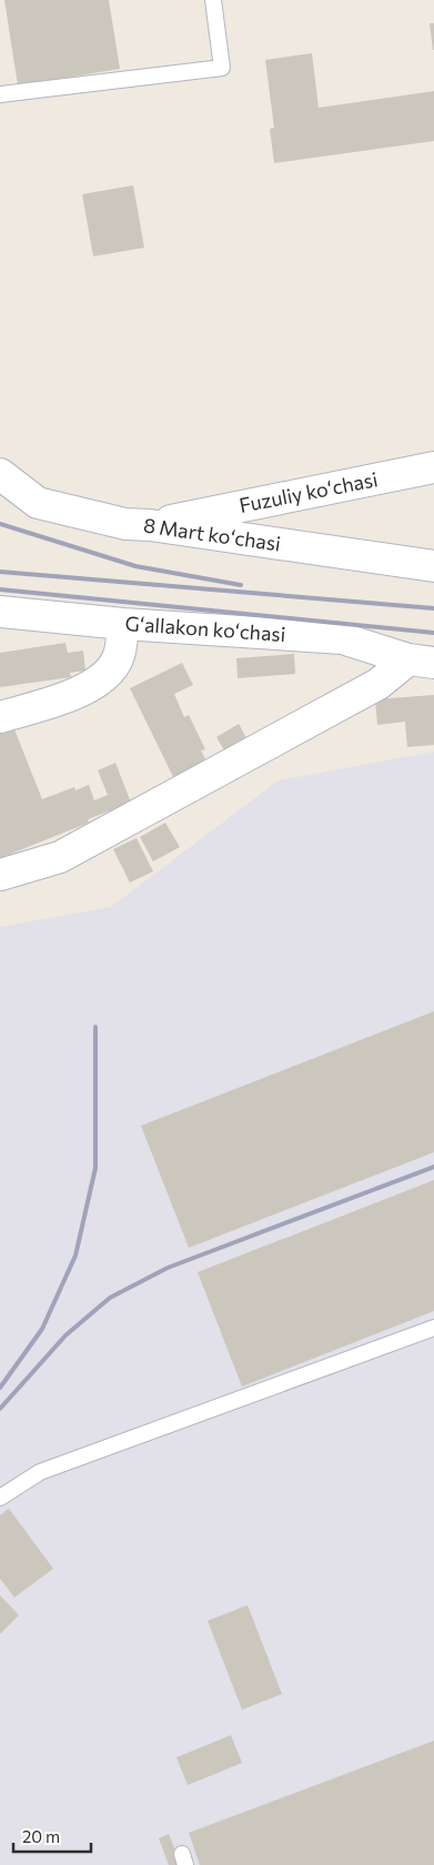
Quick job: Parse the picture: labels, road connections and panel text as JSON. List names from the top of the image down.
{
  "streets": {
    "street": ["Fuzuliy koʻchasi", "8 Mart koʻchasi", "Gʻallakon koʻchasi"]
  },
  "crossings": [
    ["Fuzuliy koʻchasi", "8 Mart koʻchasi"]
  ],
  "scale_bar": "20 m"
}
